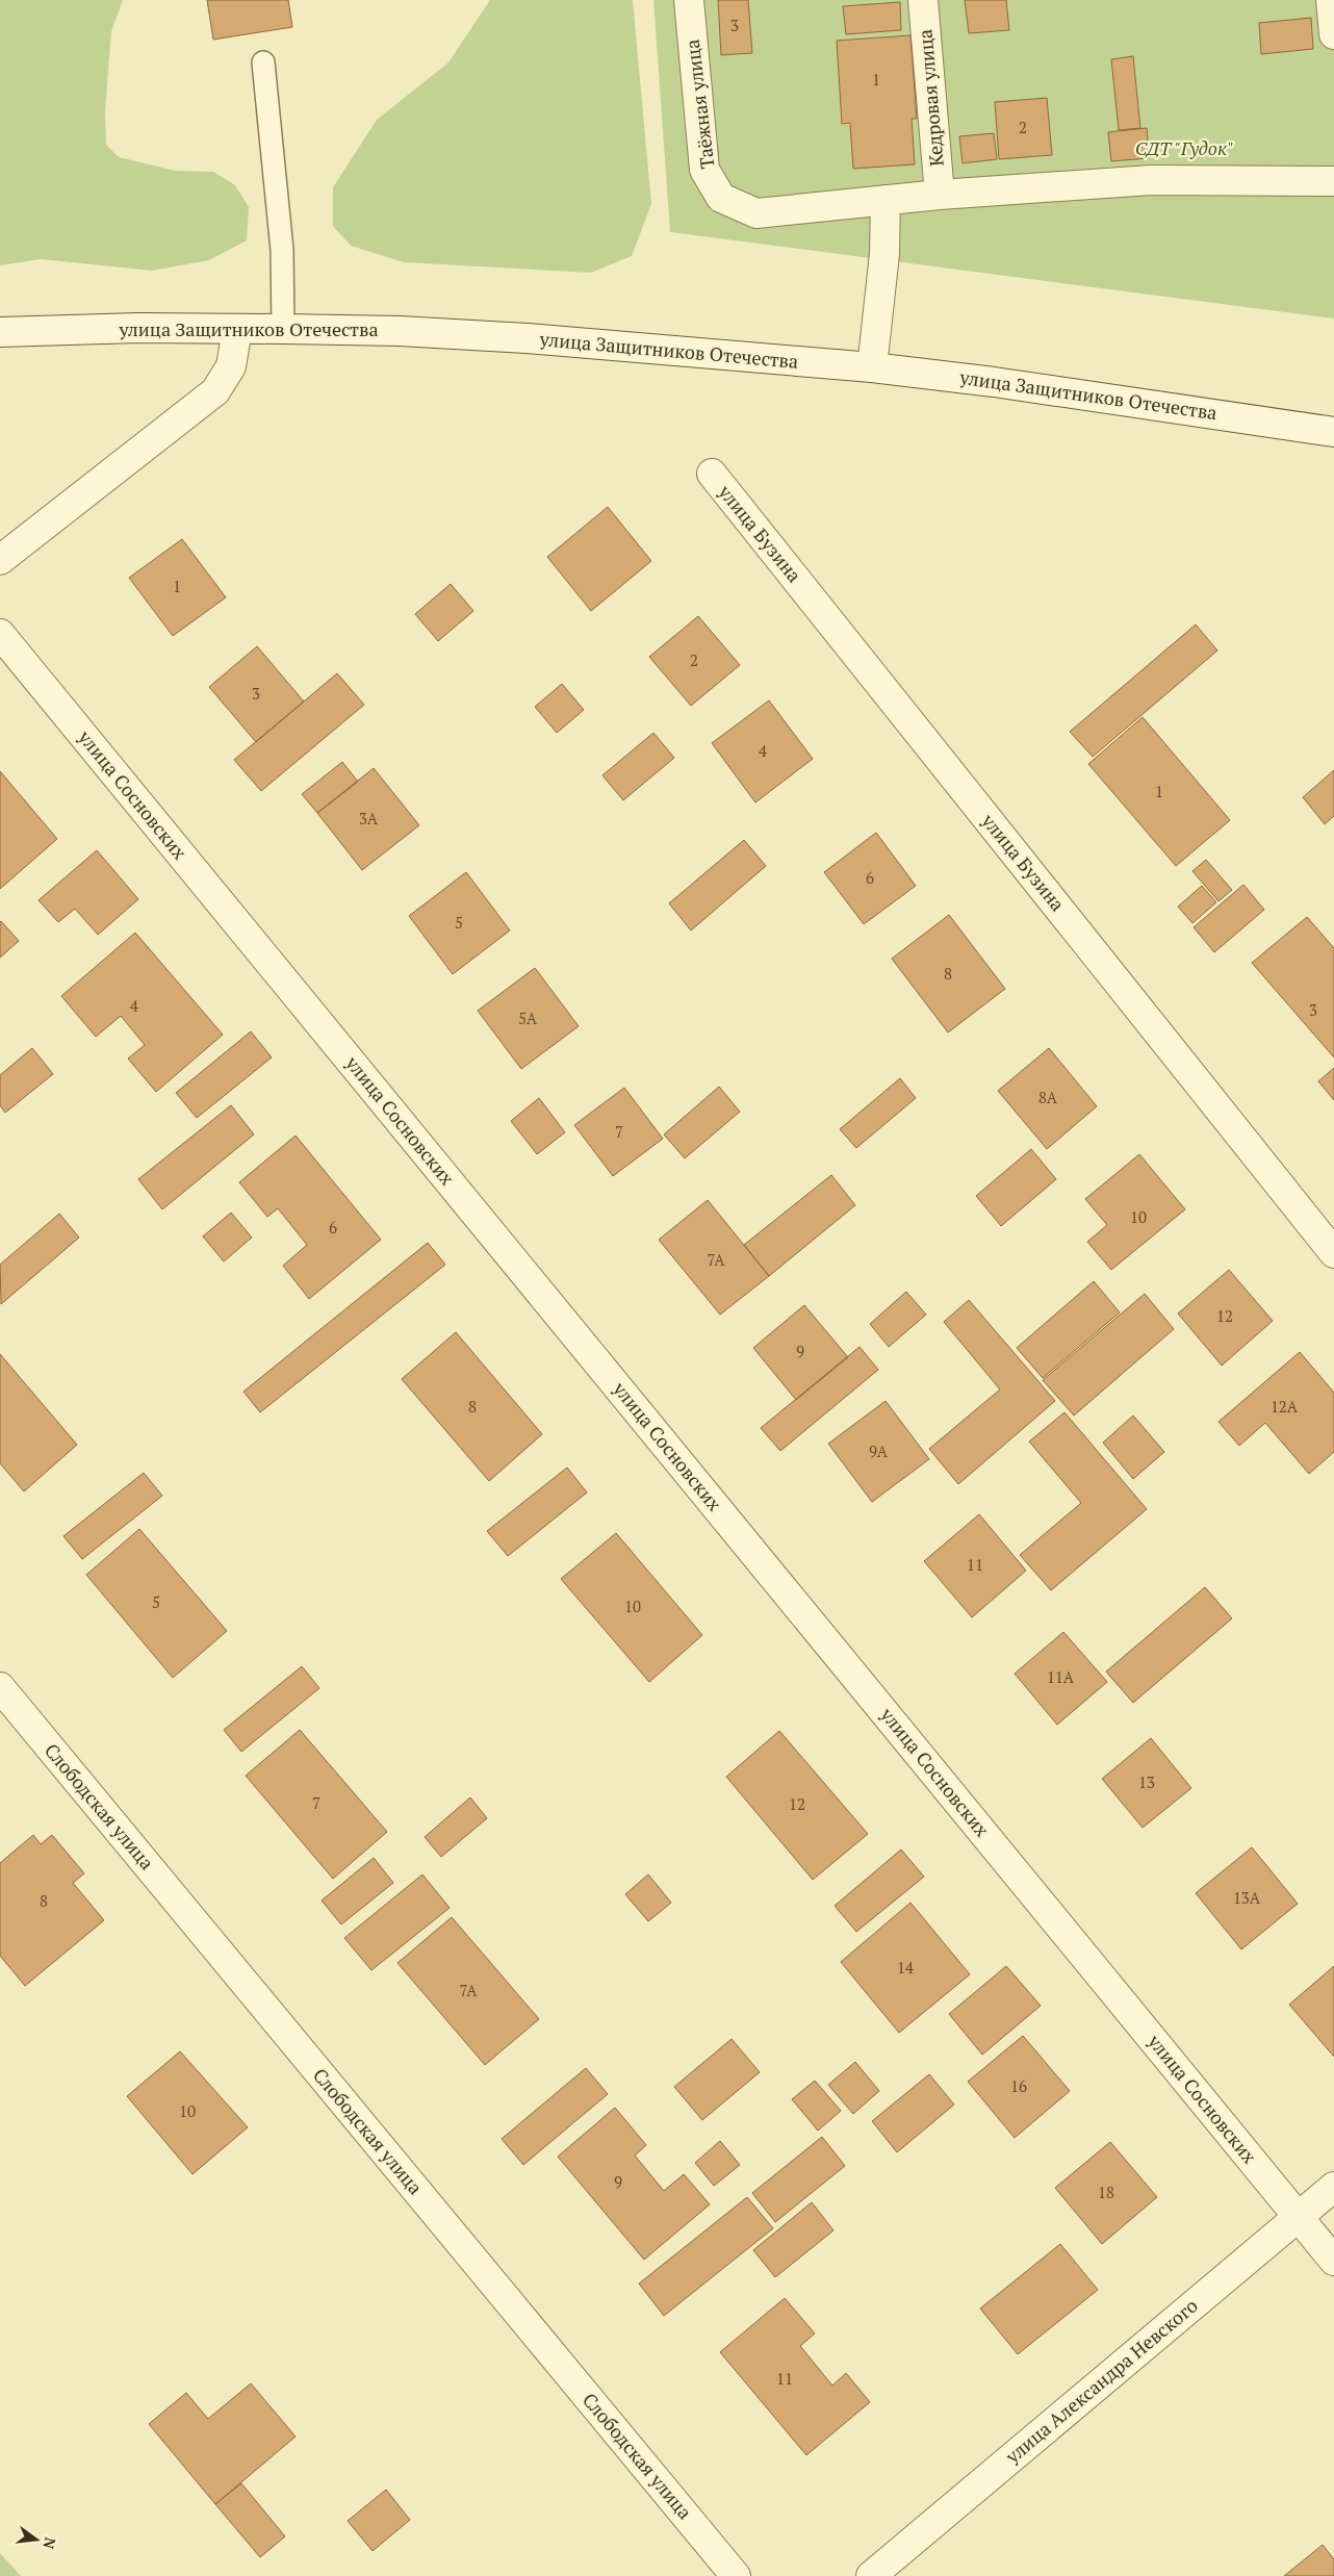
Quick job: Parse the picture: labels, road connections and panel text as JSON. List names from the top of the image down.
{
  "streets": {
    "street": [
      "Кедровая улица",
      "Таёжная улица",
      "улица Защитников Отечества",
      "улица Бузина",
      "улица Сосновских",
      "Слободская улица",
      "улица Александра Невского"
    ]
  },
  "crossings": [
    ["улица Сосновских", "улица Александра Невского"]
  ],
  "parks": ["СДТ \"Гудок\""],
  "house_numbers": [
    "3",
    "1",
    "2",
    "1",
    "2",
    "3",
    "4",
    "1",
    "3А",
    "6",
    "5",
    "8",
    "4",
    "3",
    "5А",
    "8А",
    "7",
    "10",
    "6",
    "7А",
    "12",
    "9",
    "8",
    "12А",
    "9А",
    "11",
    "5",
    "10",
    "11А",
    "13",
    "7",
    "12",
    "13А",
    "8",
    "14",
    "7А",
    "16",
    "10",
    "9",
    "18",
    "11"
  ],
  "north": "right"
}
